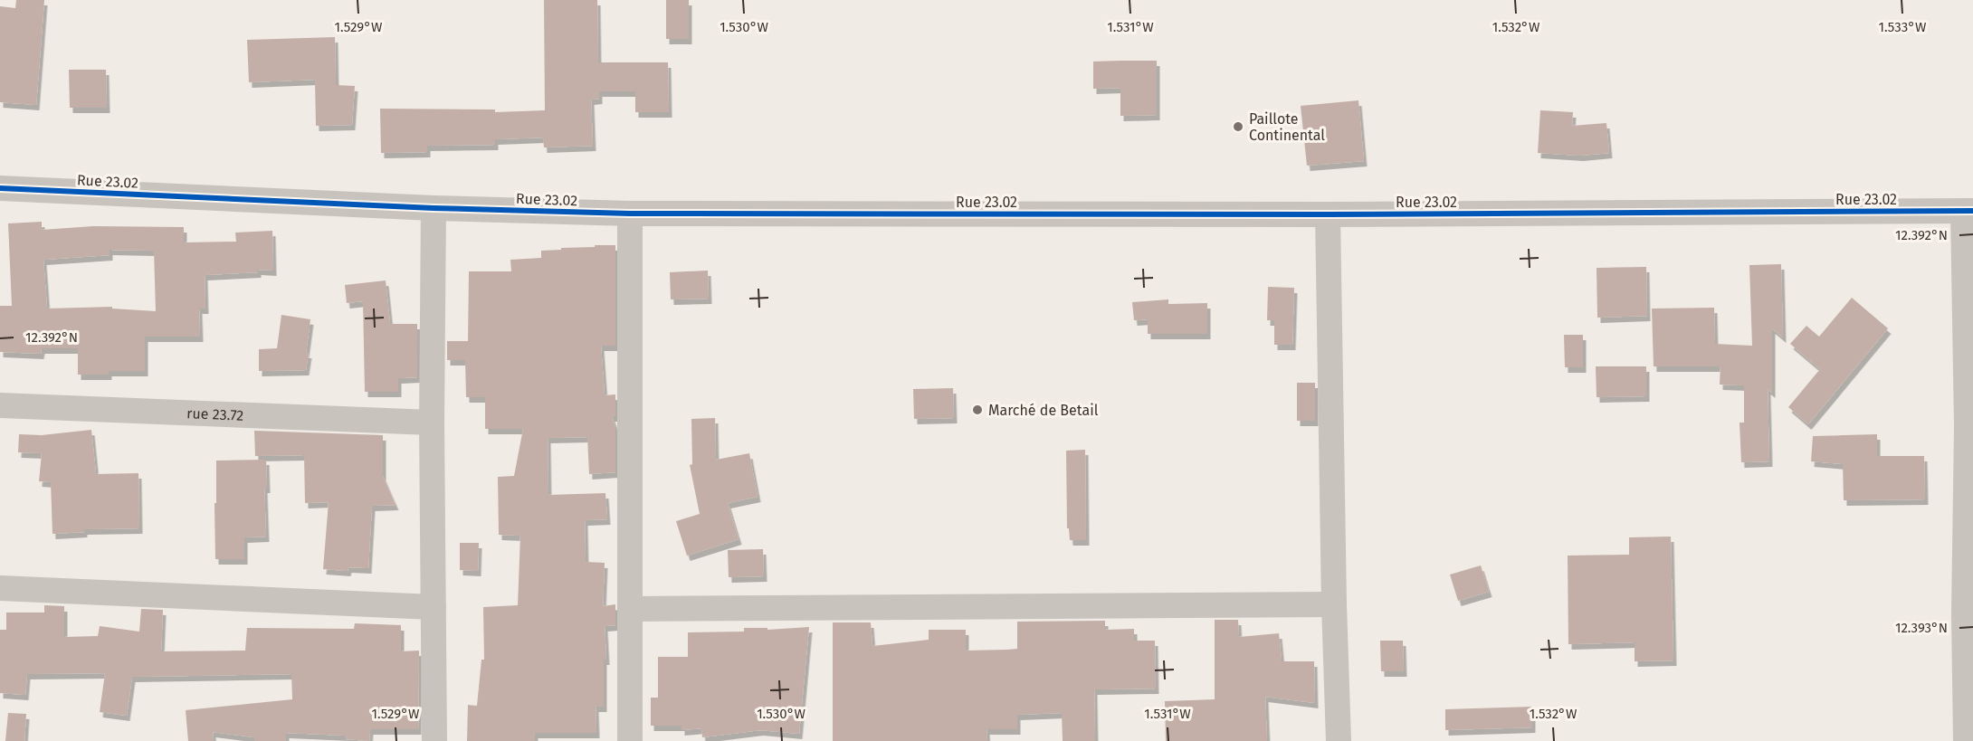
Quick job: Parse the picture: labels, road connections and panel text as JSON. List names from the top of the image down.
{
  "streets": {
    "street": ["Rue 23.02", "rue 23.72"]
  },
  "places": ["Paillote Continental", "Marché de Betail"],
  "coordinates": [
    "1.529°W",
    "1.530°W",
    "1.531°W",
    "1.532°W",
    "1.533°W",
    "12.392°N",
    "12.393°N"
  ]
}
